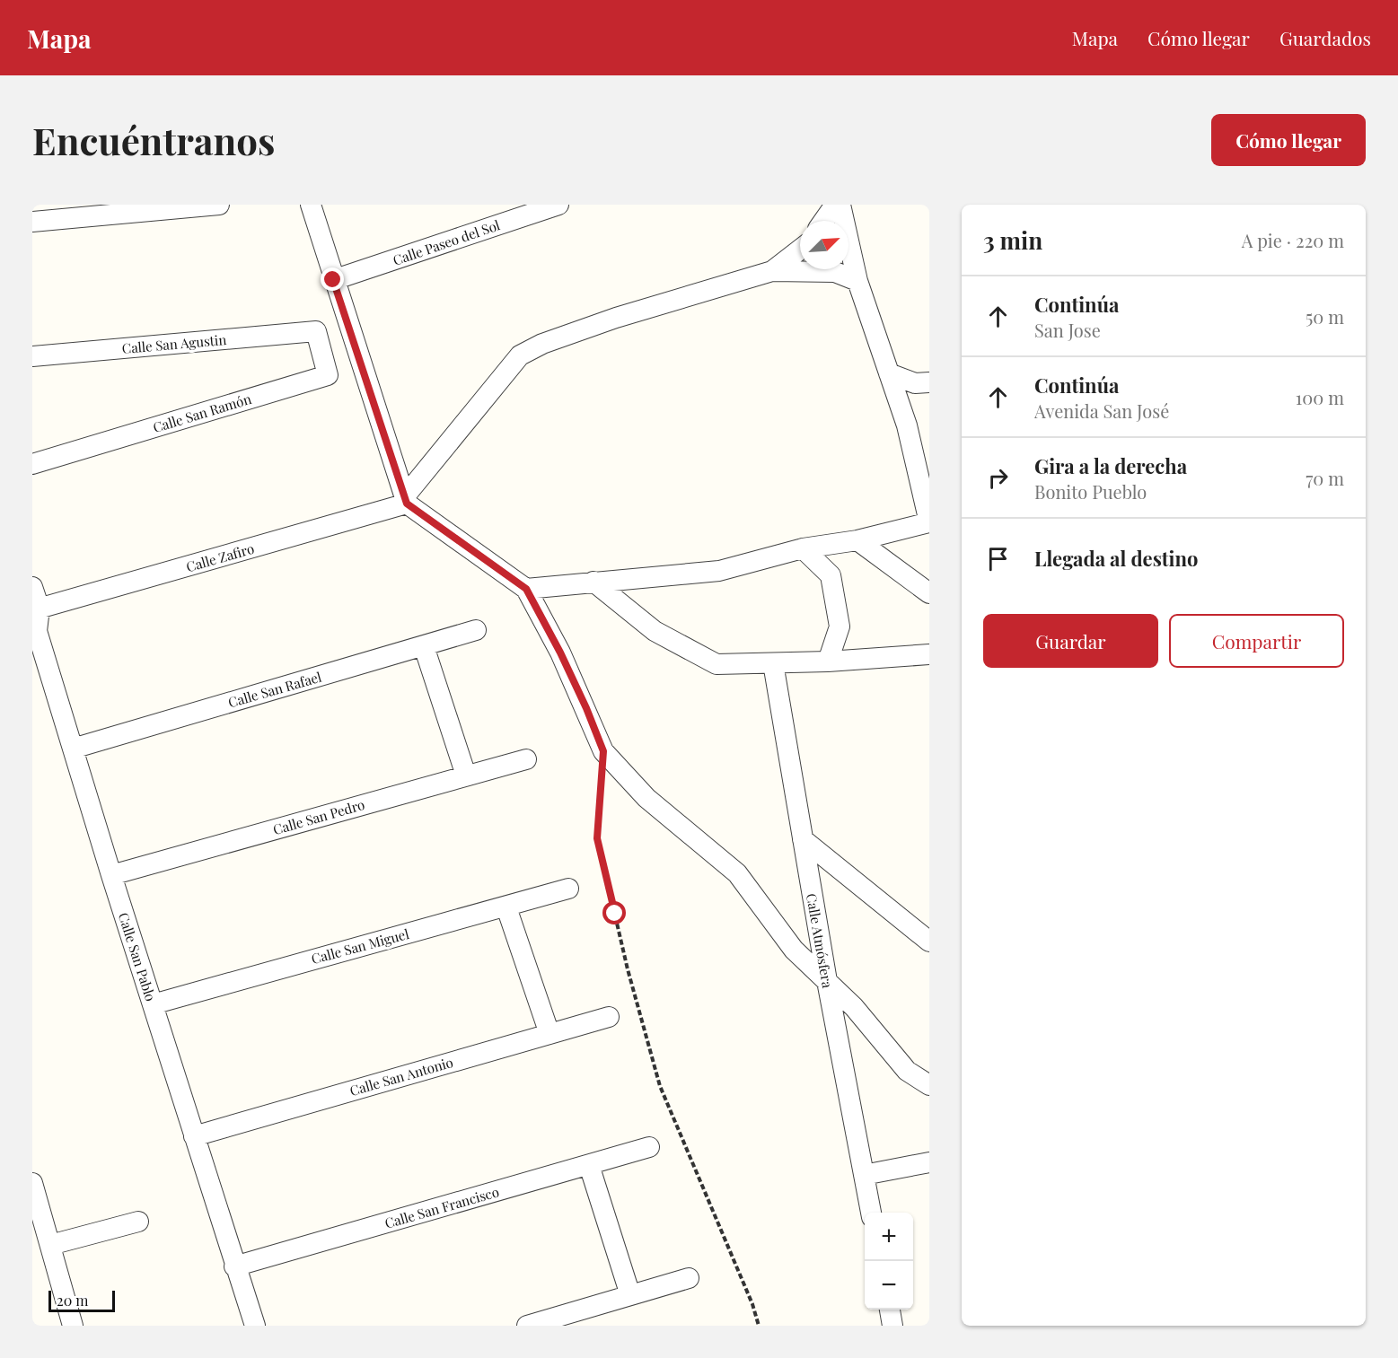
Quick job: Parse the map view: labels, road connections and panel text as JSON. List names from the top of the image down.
{
  "streets": {
    "street": [
      "Calle Paseo del Sol",
      "Calle San Agustin",
      "Calle San Ramón",
      "Calle Zafiro",
      "Calle San Rafael",
      "Calle San Pedro",
      "Calle Atmósfera",
      "Calle San Miguel",
      "Calle San Pablo",
      "Calle San Antonio",
      "Calle San Francisco"
    ]
  },
  "crossings": [
    ["Calle San Agustin", "Calle San Ramón"],
    ["Calle Zafiro", "Calle San Pablo"],
    ["Calle San Rafael", "Calle San Pablo"],
    ["Calle San Pedro", "Calle San Pablo"],
    ["Calle San Miguel", "Calle San Pablo"],
    ["Calle San Pablo", "Calle San Antonio"],
    ["Calle San Pablo", "Calle San Francisco"]
  ],
  "scale_bar": "20 m",
  "north": "top right",
  "page": {
    "header": "Mapa",
    "nav": ["Mapa", "Cómo llegar", "Guardados"],
    "buttons": [
      "Cómo llegar",
      ["Guardar", "Compartir"]
    ],
    "title": "Encuéntranos",
    "heading": ["3 min", "A pie · 220 m"],
    "list": [
      ["Continúa", "San Jose", "50 m"],
      ["Continúa", "Avenida San José", "100 m"],
      ["Gira a la derecha", "Bonito Pueblo", "70 m"],
      "Llegada al destino"
    ],
    "map_buttons": ["+", "−"],
    "scale": "20 m"
  }
}
